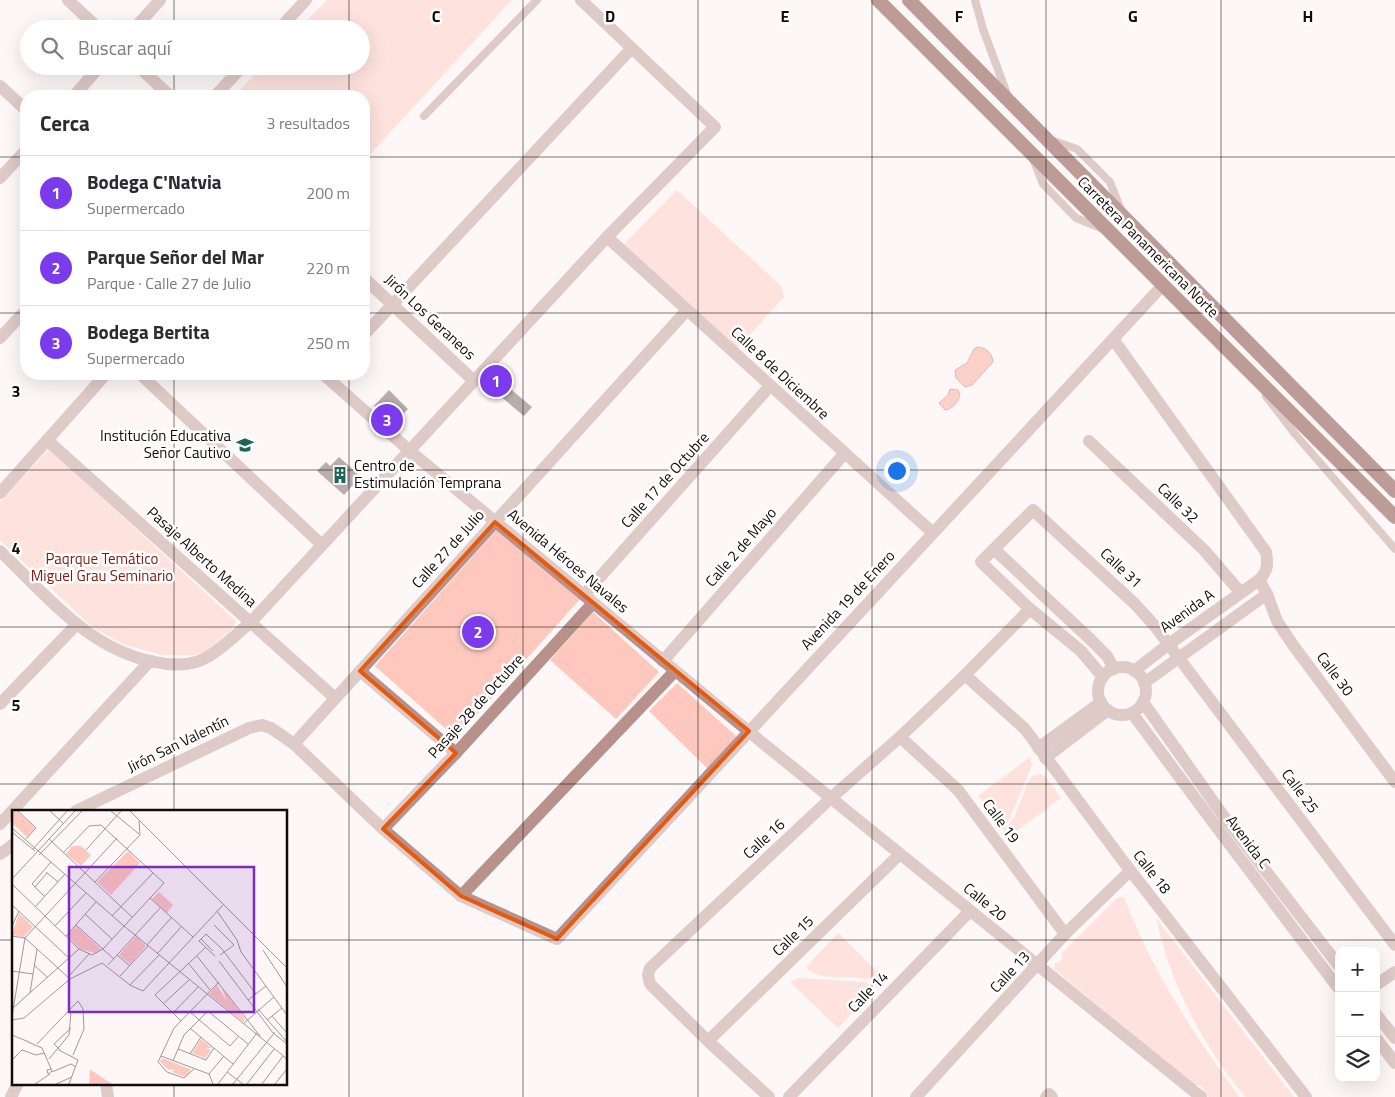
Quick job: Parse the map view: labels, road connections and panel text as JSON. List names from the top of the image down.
{
  "streets": {
    "highway": ["Carretera Panamericana Norte"],
    "street": [
      "Jirón Los Geraneos",
      "Calle 8 de Diciembre",
      "Calle 17 de Octubre",
      "Calle 32",
      "Calle 2 de Mayo",
      "Calle 27 de Julio",
      "Pasaje Alberto Medina",
      "Avenida Héroes Navales",
      "Calle 31",
      "Avenida 19 de Enero",
      "Avenida A",
      "Calle 30",
      "Pasaje 28 de Octubre",
      "Jirón San Valentín",
      "Calle 25",
      "Calle 19",
      "Calle 16",
      "Avenida C",
      "Calle 18",
      "Calle 20",
      "Calle 15",
      "Calle 13",
      "Calle 14"
    ]
  },
  "crossings": [
    ["Carretera Panamericana Norte", "Avenida 19 de Enero"],
    ["Calle 8 de Diciembre", "Calle 17 de Octubre"],
    ["Calle 8 de Diciembre", "Calle 2 de Mayo"],
    ["Calle 8 de Diciembre", "Calle 27 de Julio"],
    ["Calle 8 de Diciembre", "Avenida 19 de Enero"],
    ["Calle 17 de Octubre", "Avenida Héroes Navales"],
    ["Calle 17 de Octubre", "Pasaje 28 de Octubre"],
    ["Calle 32", "Avenida A"],
    ["Calle 2 de Mayo", "Avenida Héroes Navales"],
    ["Calle 27 de Julio", "Pasaje Alberto Medina"],
    ["Calle 27 de Julio", "Avenida Héroes Navales"],
    ["Calle 27 de Julio", "Jirón San Valentín"],
    ["Avenida Héroes Navales", "Avenida 19 de Enero"],
    ["Avenida Héroes Navales", "Pasaje 28 de Octubre"],
    ["Avenida Héroes Navales", "Calle 20"],
    ["Calle 31", "Avenida A"],
    ["Calle 31", "Calle 25"],
    ["Avenida 19 de Enero", "Jirón San Valentín"],
    ["Avenida 19 de Enero", "Calle 20"],
    ["Avenida A", "Calle 30"],
    ["Avenida A", "Avenida C"],
    ["Pasaje 28 de Octubre", "Jirón San Valentín"],
    ["Calle 19", "Calle 16"],
    ["Calle 19", "Calle 13"],
    ["Calle 16", "Calle 18"],
    ["Calle 16", "Calle 20"],
    ["Calle 16", "Calle 15"],
    ["Calle 18", "Calle 13"],
    ["Calle 20", "Calle 15"],
    ["Calle 20", "Calle 13"],
    ["Calle 20", "Calle 14"]
  ],
  "parks": ["Paqrque Temático Miguel Grau Seminario"],
  "places": {
    "school or university": ["Institución Educativa Señor Cautivo"],
    "building": ["Centro de Estimulación Temprana"]
  },
  "page": {
    "search": "Buscar aquí",
    "heading": ["Cerca", "3 resultados"],
    "list": [
      {
        "mark": "1",
        "name": "Bodega C'Natvia",
        "note": "Supermercado",
        "value": "200 m"
      },
      {
        "mark": "2",
        "name": "Parque Señor del Mar",
        "note": "Parque · Calle 27 de Julio",
        "value": "220 m"
      },
      {
        "mark": "3",
        "name": "Bodega Bertita",
        "note": "Supermercado",
        "value": "250 m"
      }
    ],
    "pins": ["1", "3", "2"],
    "map_buttons": ["+", "−"]
  },
  "grid": {
    "columns": [
      "C",
      "D",
      "E",
      "F",
      "G",
      "H"
    ],
    "rows": ["3", "4", "5"]
  }
}
